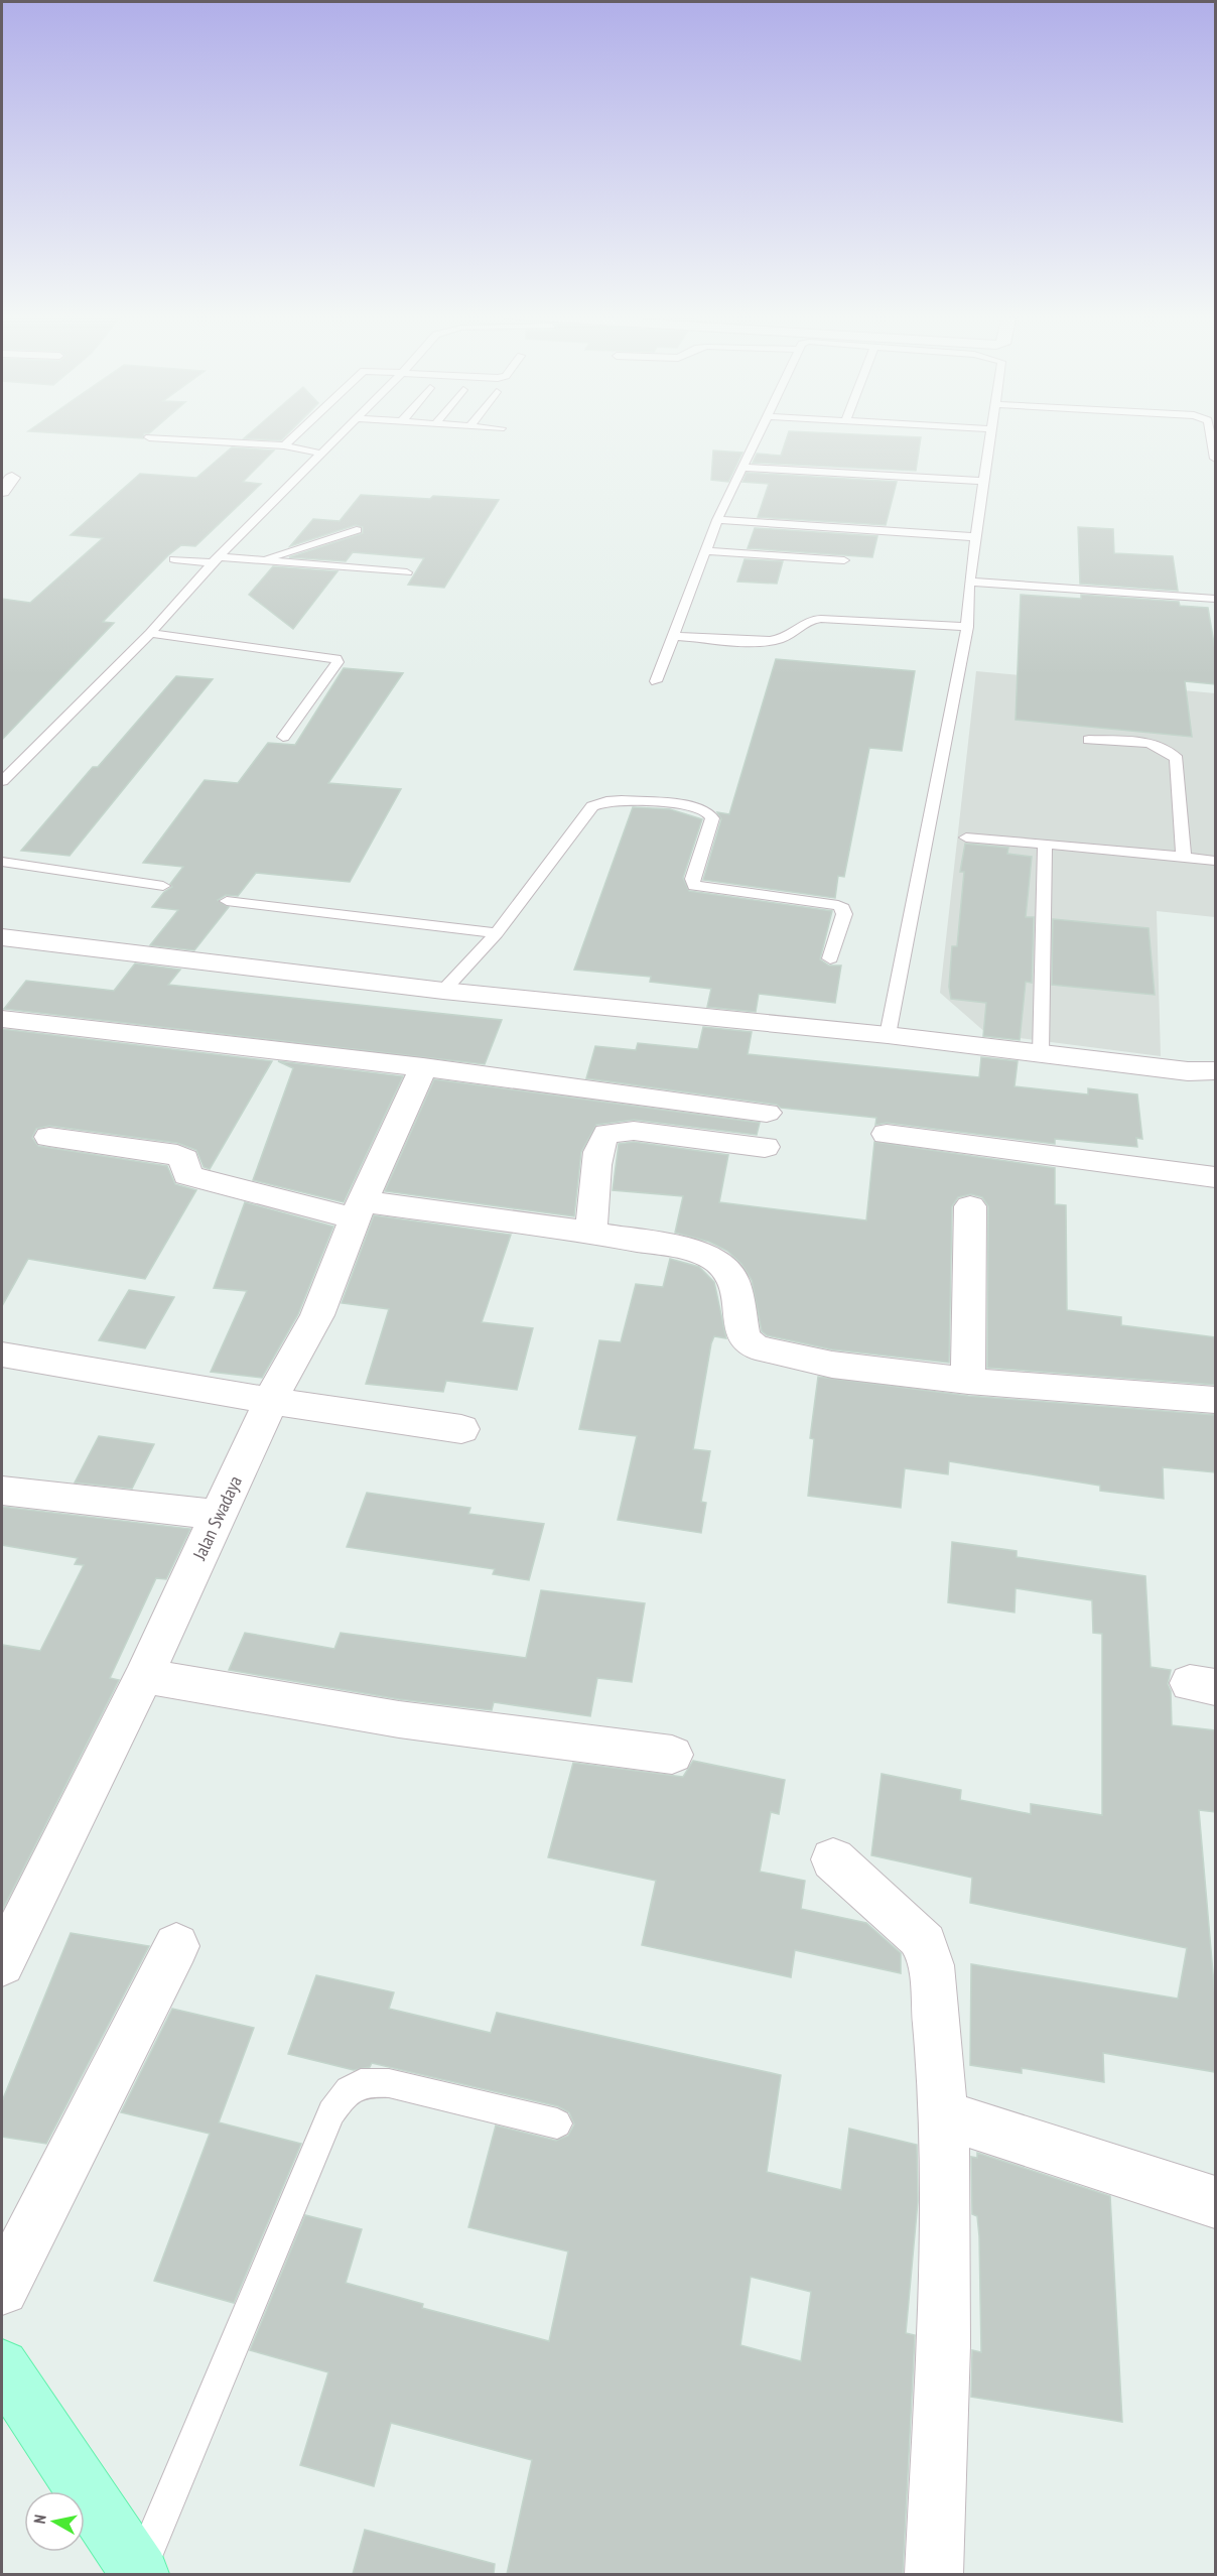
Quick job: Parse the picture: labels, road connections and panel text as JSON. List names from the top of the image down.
{
  "streets": {
    "street": ["Jalan Swadaya"]
  },
  "north": "left"
}
